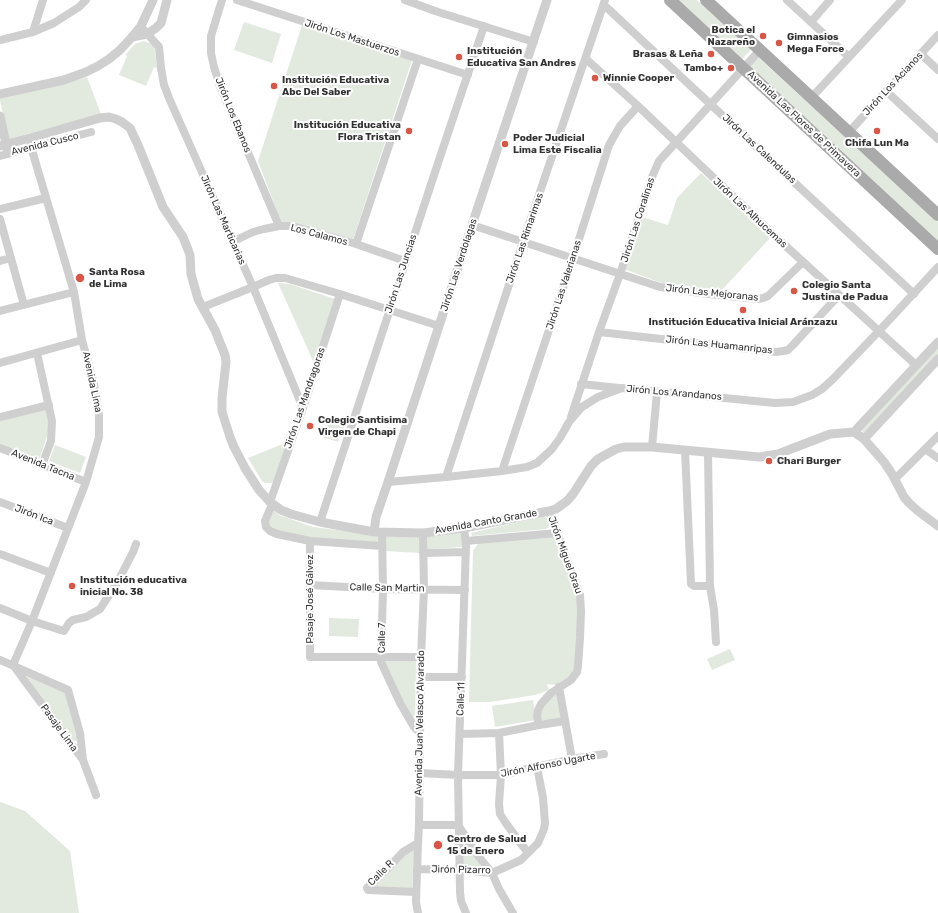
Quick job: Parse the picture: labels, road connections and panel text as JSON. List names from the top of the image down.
{
  "streets": {
    "main road": ["Avenida Las Flores de Primavera"],
    "street": [
      "Jirón Los Mastuerzos",
      "Jirón Los Acianos",
      "Jirón Los Ebanos",
      "Avenida Cusco",
      "Jirón Las Calendulas",
      "Jirón Las Alhucemas",
      "Jirón Las Marticarias",
      "Jirón Las Coralinas",
      "Los Calamos",
      "Jirón Las Rimarimas",
      "Jirón Las Verdolagas",
      "Jirón Las Juncias",
      "Jirón Las Valerianas",
      "Jirón Las Mejoranas",
      "Jirón Las Huamanripas",
      "Avenida Lima",
      "Jirón Los Arandanos",
      "Jirón Las Mandragoras",
      "Avenida Tacna",
      "Jirón Ica",
      "Avenida Canto Grande",
      "Jirón Miguel Grau",
      "Calle San Martin",
      "Pasaje José Gálvez",
      "Calle 7",
      "Calle 11",
      "Avenida Juan Velasco Alvarado",
      "Pasaje Lima",
      "Jirón Alfonso Ugarte",
      "Jirón Pizarro",
      "Calle R"
    ]
  },
  "crossings": [
    ["Jirón Los Mastuerzos", "Jirón Las Juncias"],
    ["Jirón Los Ebanos", "Los Calamos"],
    ["Avenida Las Flores de Primavera", "Jirón Las Coralinas"],
    ["Avenida Cusco", "Avenida Lima"],
    ["Avenida Cusco", "Avenida Canto Grande"],
    ["Jirón Las Calendulas", "Jirón Las Coralinas"],
    ["Jirón Las Calendulas", "Jirón Las Rimarimas"],
    ["Jirón Las Calendulas", "Jirón Los Arandanos"],
    ["Jirón Las Alhucemas", "Jirón Las Coralinas"],
    ["Jirón Las Alhucemas", "Jirón Las Rimarimas"],
    ["Jirón Las Alhucemas", "Jirón Las Valerianas"],
    ["Jirón Las Alhucemas", "Jirón Las Mejoranas"],
    ["Jirón Las Alhucemas", "Jirón Las Huamanripas"],
    ["Jirón Las Alhucemas", "Jirón Los Arandanos"],
    ["Jirón Las Marticarias", "Los Calamos"],
    ["Jirón Las Marticarias", "Jirón Las Mandragoras"],
    ["Jirón Las Coralinas", "Jirón Las Mejoranas"],
    ["Jirón Las Coralinas", "Jirón Las Huamanripas"],
    ["Jirón Las Coralinas", "Jirón Los Arandanos"],
    ["Los Calamos", "Jirón Las Juncias"],
    ["Jirón Las Rimarimas", "Jirón Las Mejoranas"],
    ["Jirón Las Rimarimas", "Jirón Los Arandanos"],
    ["Jirón Las Verdolagas", "Jirón Las Mejoranas"],
    ["Jirón Las Verdolagas", "Jirón Los Arandanos"],
    ["Jirón Las Verdolagas", "Avenida Canto Grande"],
    ["Jirón Las Verdolagas", "Calle 7"],
    ["Jirón Las Juncias", "Avenida Canto Grande"],
    ["Jirón Las Valerianas", "Jirón Las Mejoranas"],
    ["Jirón Las Valerianas", "Jirón Los Arandanos"],
    ["Avenida Lima", "Avenida Tacna"],
    ["Avenida Lima", "Jirón Ica"],
    ["Avenida Lima", "Avenida Canto Grande"],
    ["Avenida Lima", "Pasaje Lima"],
    ["Jirón Las Mandragoras", "Avenida Canto Grande"],
    ["Jirón Las Mandragoras", "Pasaje José Gálvez"],
    ["Avenida Canto Grande", "Jirón Miguel Grau"],
    ["Avenida Canto Grande", "Calle 7"],
    ["Avenida Canto Grande", "Calle 11"],
    ["Avenida Canto Grande", "Avenida Juan Velasco Alvarado"],
    ["Calle San Martin", "Pasaje José Gálvez"],
    ["Calle San Martin", "Calle 7"],
    ["Calle San Martin", "Calle 11"],
    ["Calle San Martin", "Avenida Juan Velasco Alvarado"],
    ["Pasaje José Gálvez", "Calle 7"],
    ["Calle 7", "Avenida Juan Velasco Alvarado"],
    ["Calle 11", "Jirón Alfonso Ugarte"],
    ["Calle 11", "Jirón Pizarro"],
    ["Avenida Juan Velasco Alvarado", "Jirón Alfonso Ugarte"],
    ["Avenida Juan Velasco Alvarado", "Jirón Pizarro"],
    ["Avenida Juan Velasco Alvarado", "Calle R"],
    ["Jirón Alfonso Ugarte", "Jirón Pizarro"]
  ],
  "places": [
    "Botica el Nazareño",
    "Gimnasios Mega Force",
    "Brasas & Leña",
    "Institución Educativa San Andres",
    "Tambo+",
    "Winnie Cooper",
    "Institución Educativa Abc Del Saber",
    "Institución Educativa Flora Tristan",
    "Chifa Lun Ma",
    "Poder Judicial Lima Este Fiscalia",
    "Santa Rosa de Lima",
    "Colegio Santa Justina de Padua",
    "Institución Educativa Inicial Aránzazu",
    "Colegio Santisima Virgen de Chapi",
    "Chari Burger",
    "Institución educativa inicial No. 38",
    "Centro de Salud 15 de Enero"
  ]
}
